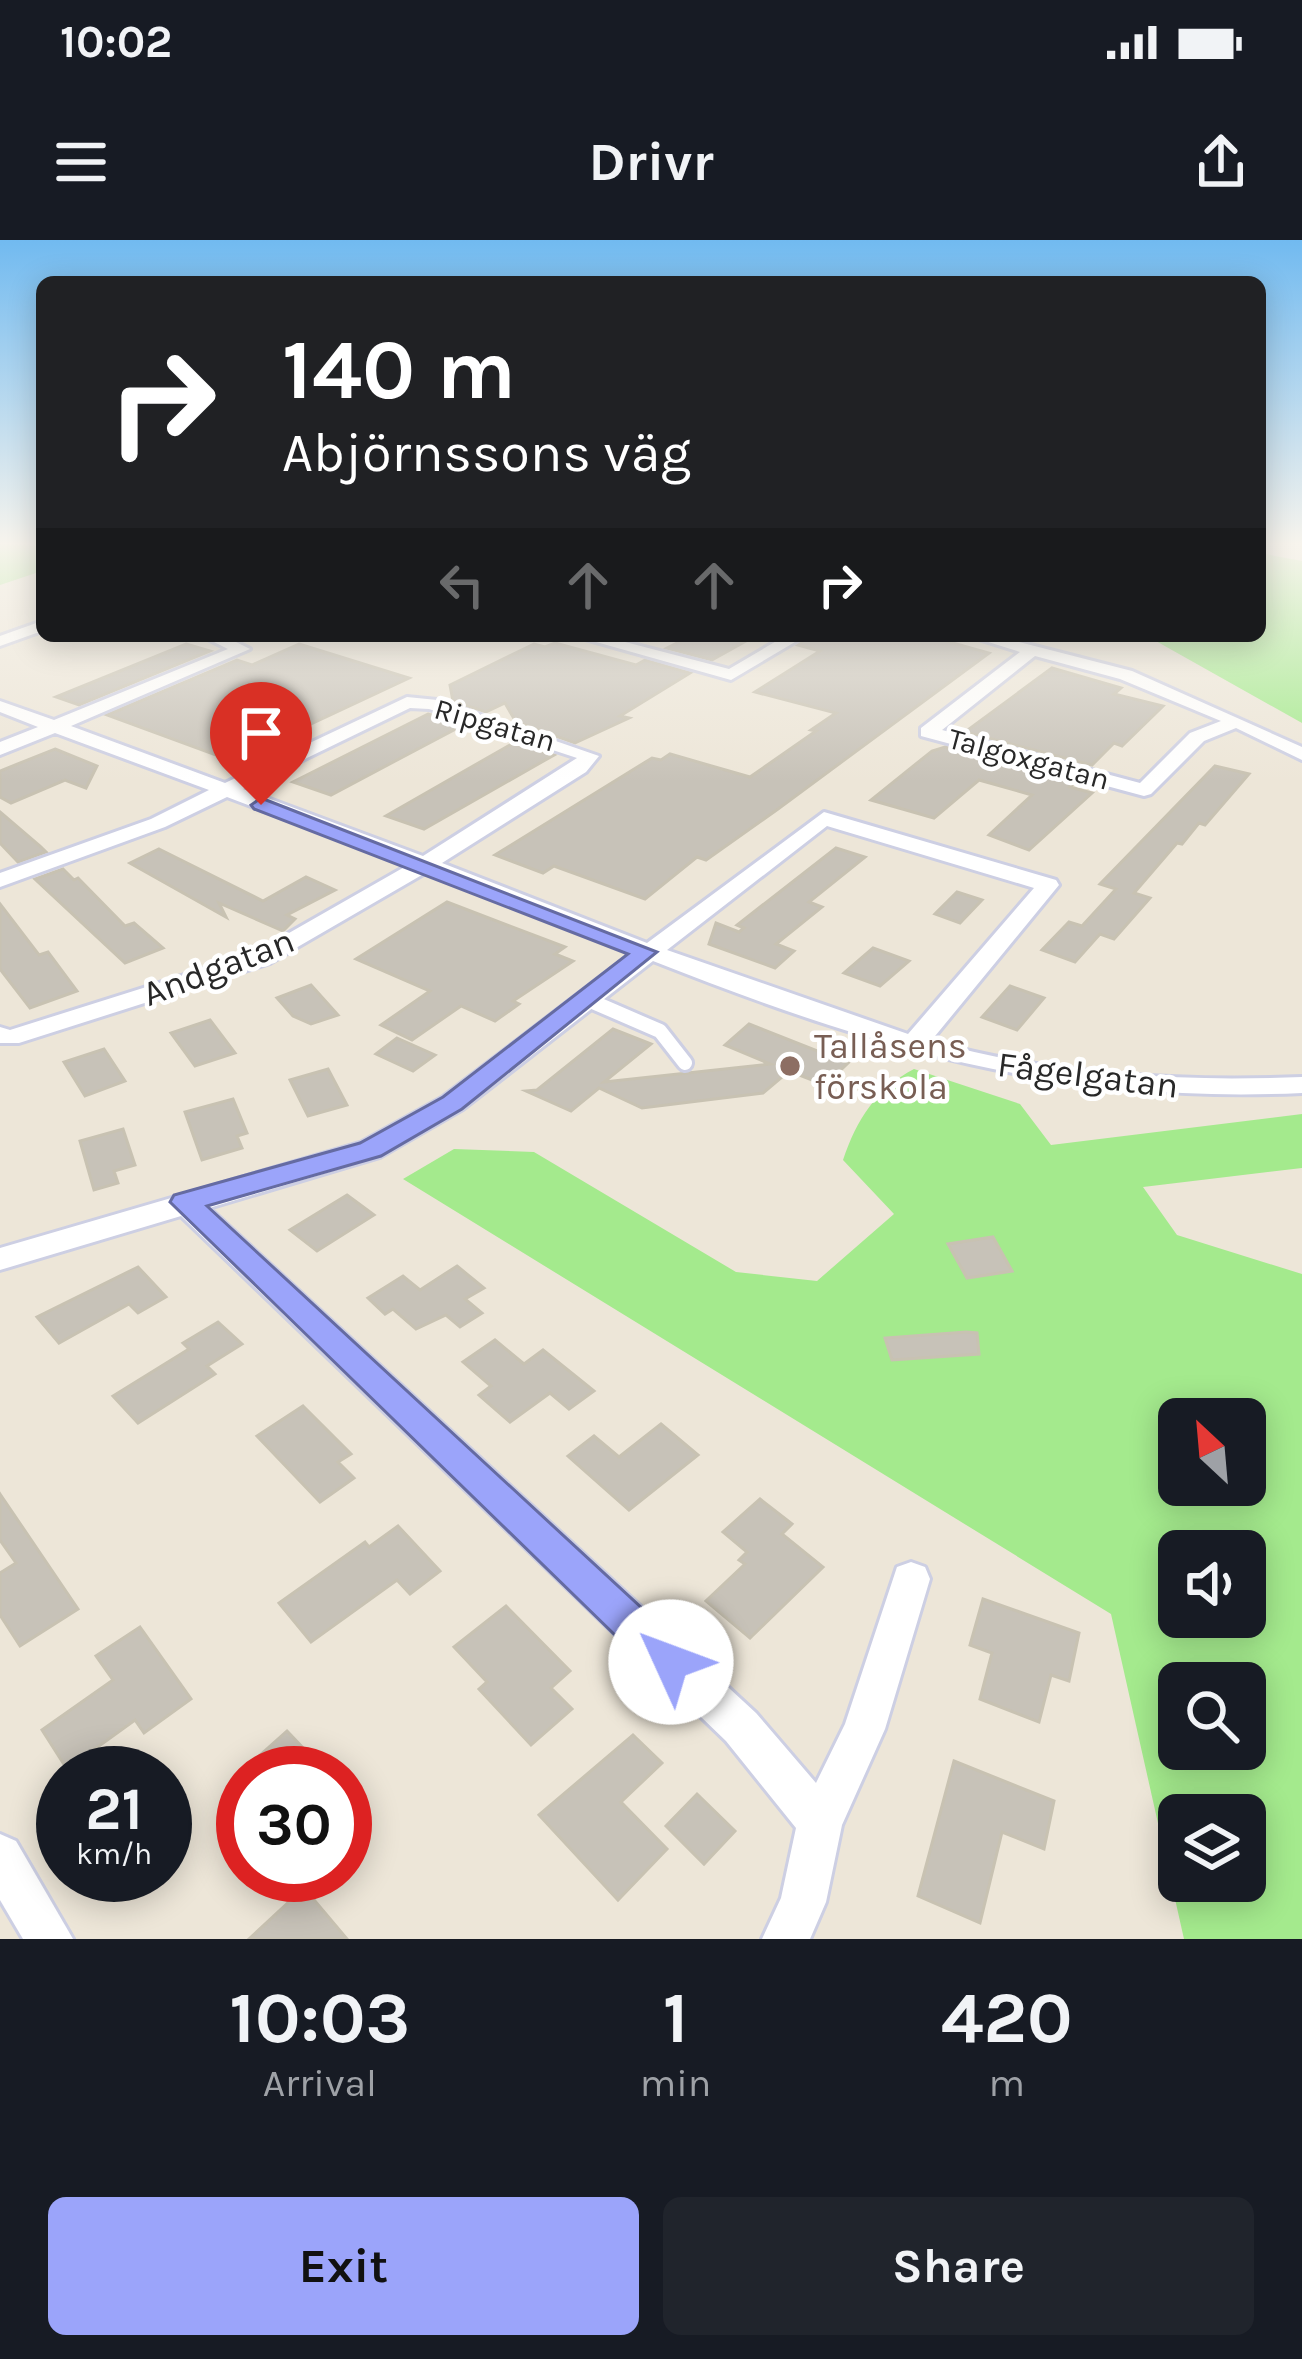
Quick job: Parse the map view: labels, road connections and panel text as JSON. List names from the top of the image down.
{
  "streets": {
    "street": [
      "Ripgatan",
      "Talgoxgatan",
      "Andgatan",
      "Fågelgatan"
    ]
  },
  "crossings": [
    ["Ripgatan", "Andgatan"],
    ["Ripgatan", "Fågelgatan"],
    ["Andgatan", "Fågelgatan"]
  ],
  "places": ["Tallåsens förskola"],
  "north": "top left",
  "page": {
    "status": "10:02",
    "header": "Drivr",
    "turn": ["140 m", "Abjörnssons väg"],
    "speed": "21 km/h",
    "limit": "30",
    "eta": [
      "10:03",
      "Arrival",
      "1",
      "min",
      "420",
      "m"
    ],
    "buttons": ["Exit", "Share"]
  }
}
